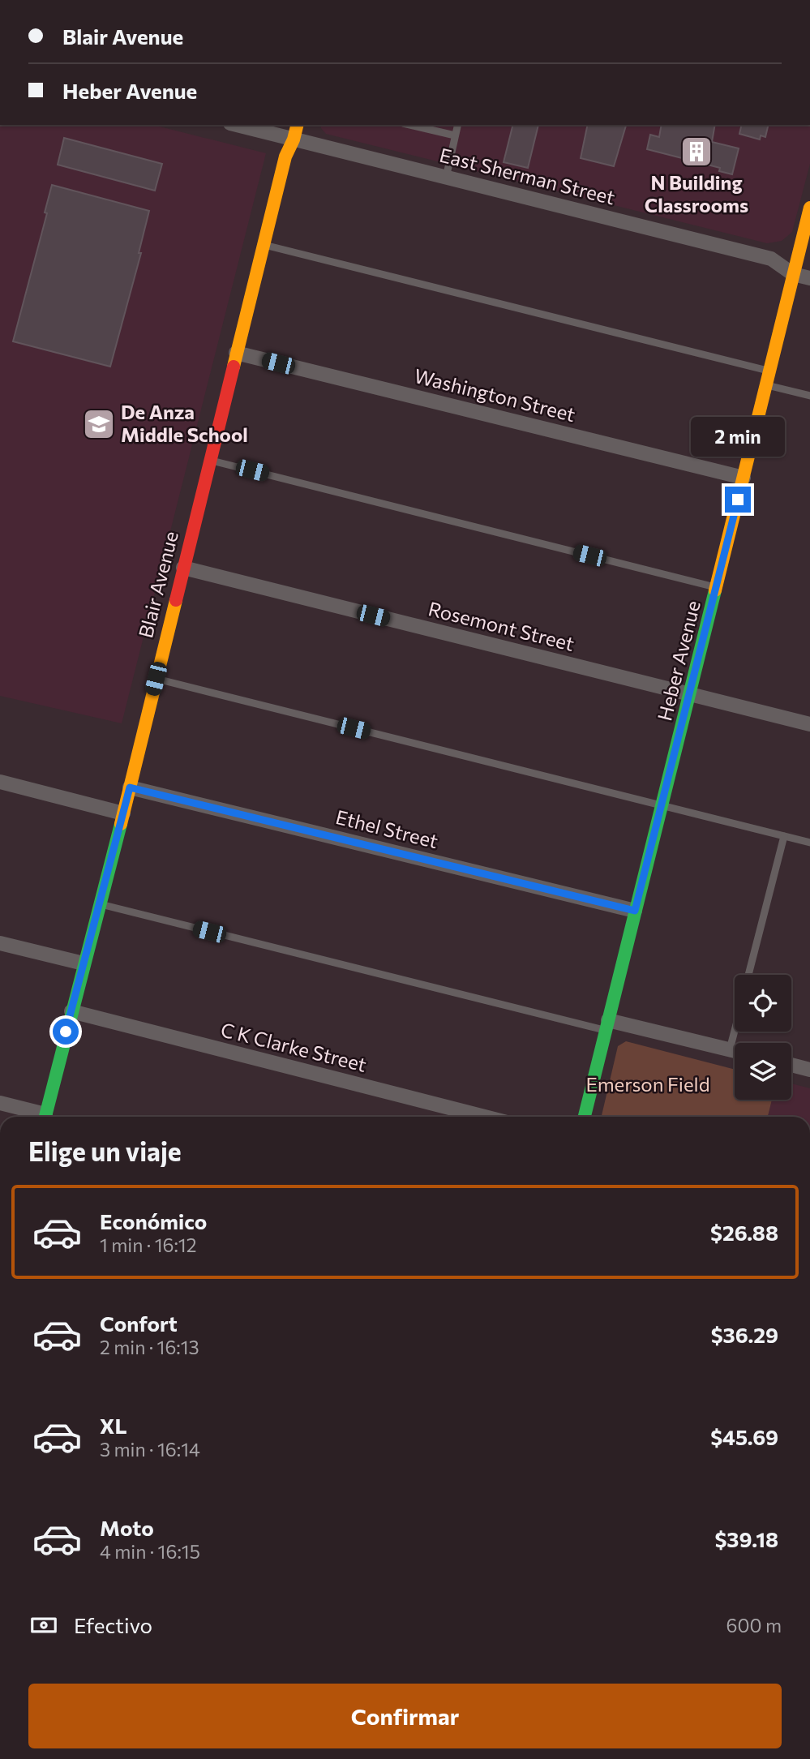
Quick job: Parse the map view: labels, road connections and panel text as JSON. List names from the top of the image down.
{
  "streets": {
    "street": [
      "East Sherman Street",
      "Washington Street",
      "Blair Avenue",
      "Rosemont Street",
      "Heber Avenue",
      "Ethel Street",
      "C K Clarke Street"
    ]
  },
  "crossings": [
    ["East Sherman Street", "Blair Avenue"],
    ["East Sherman Street", "Heber Avenue"],
    ["Washington Street", "Blair Avenue"],
    ["Washington Street", "Heber Avenue"],
    ["Blair Avenue", "Rosemont Street"],
    ["Blair Avenue", "Ethel Street"],
    ["Blair Avenue", "C K Clarke Street"],
    ["Rosemont Street", "Heber Avenue"],
    ["Heber Avenue", "Ethel Street"]
  ],
  "parks": ["Emerson Field"],
  "places": {
    "building": ["N Building Classrooms"],
    "school or university": ["De Anza Middle School"]
  },
  "page": {
    "banner": ["Blair Avenue", "Heber Avenue"],
    "bubble": "2 min",
    "heading": "Elige un viaje",
    "list": [
      {
        "name": "Económico",
        "note": "1 min · 16:12",
        "value": "$26.88"
      },
      {
        "name": "Confort",
        "note": "2 min · 16:13",
        "value": "$36.29"
      },
      {
        "name": "XL",
        "note": "3 min · 16:14",
        "value": "$45.69"
      },
      {
        "name": "Moto",
        "note": "4 min · 16:15",
        "value": "$39.18"
      }
    ],
    "pay": ["Efectivo", "600 m"],
    "buttons": "Confirmar"
  }
}
